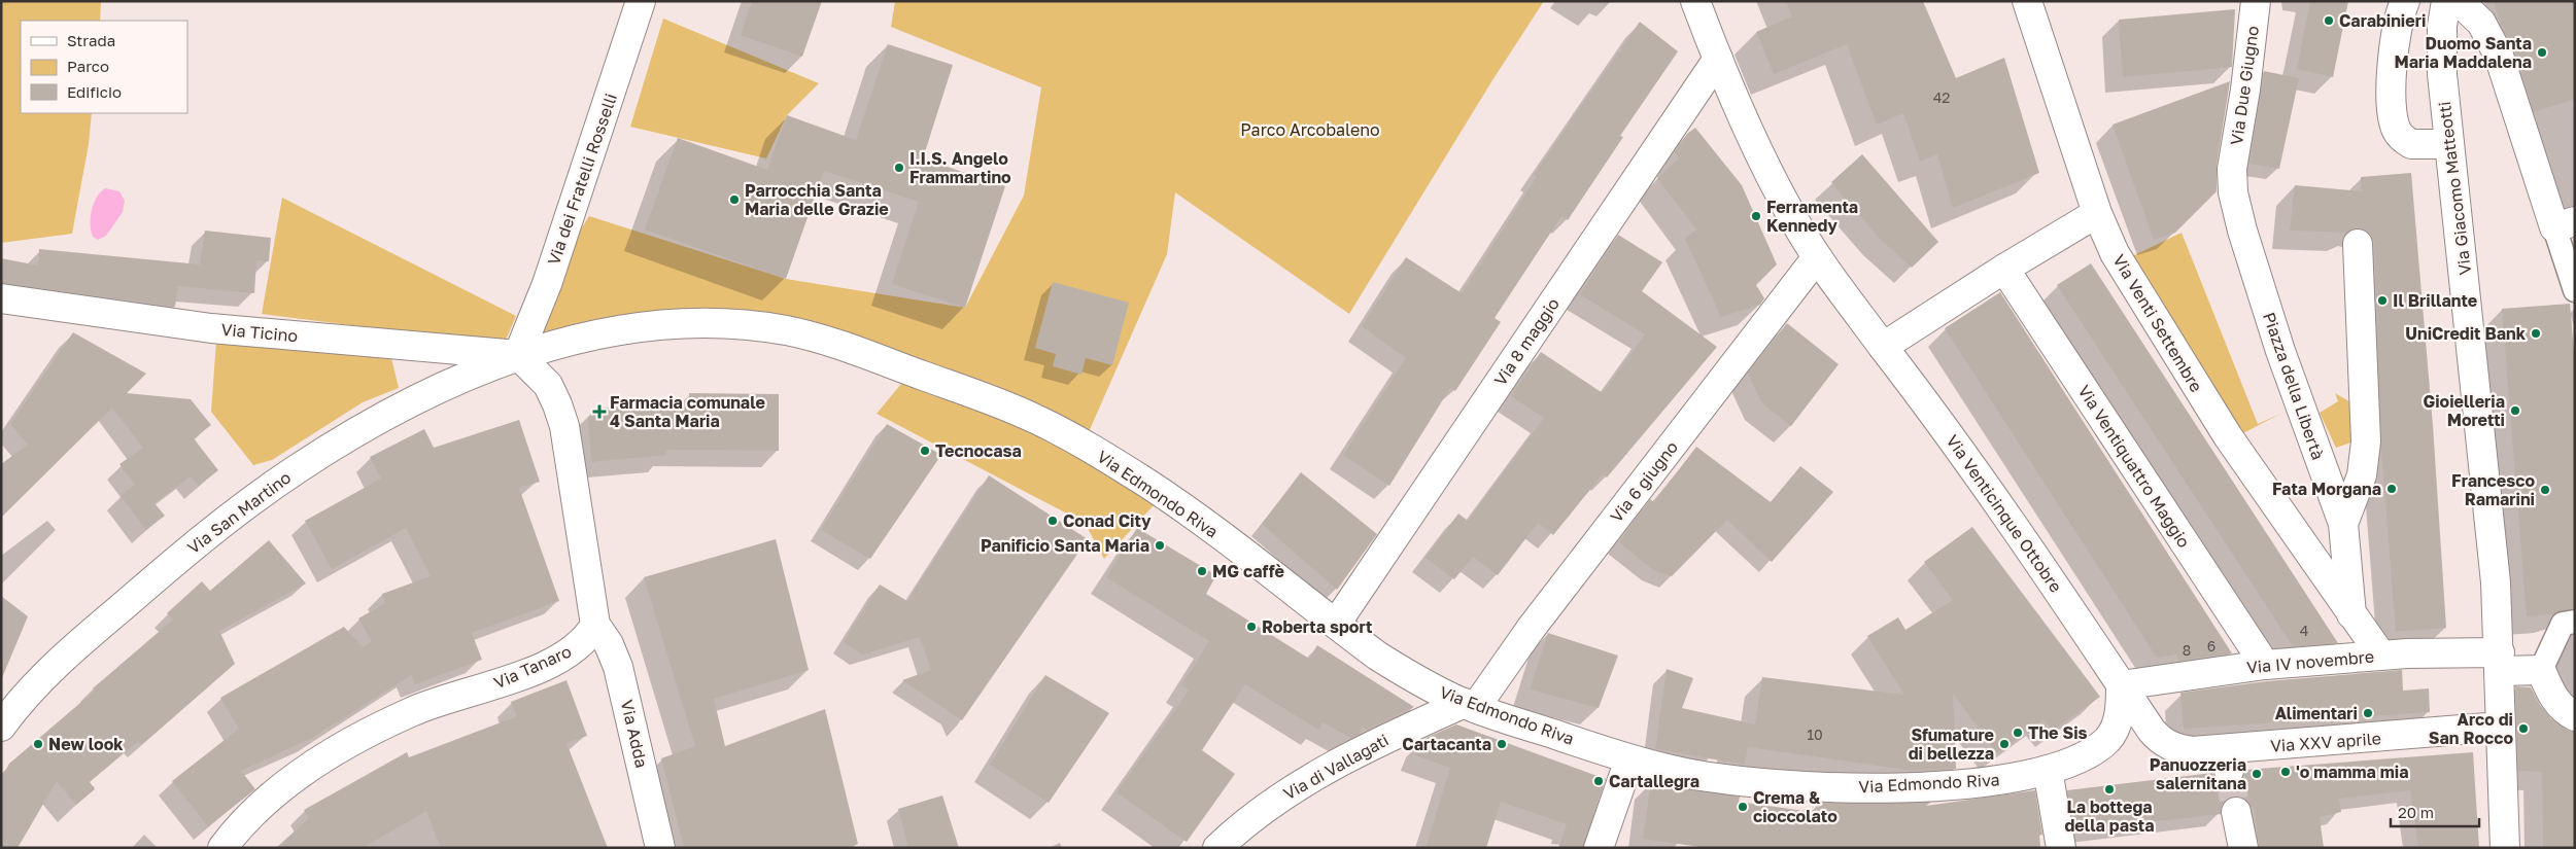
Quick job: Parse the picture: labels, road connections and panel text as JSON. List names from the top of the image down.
{
  "streets": {
    "street": [
      "Via Due Giugno",
      "Via dei Fratelli Rosselli",
      "Via Giacomo Matteotti",
      "Via Venti Settembre",
      "Via Ticino",
      "Via 8 maggio",
      "Piazza della Libertà",
      "Via Ventiquattro Maggio",
      "Via 6 giugno",
      "Via Edmondo Riva",
      "Via San Martino",
      "Via Venticinque Ottobre",
      "Via IV novembre",
      "Via Tanaro",
      "Via Adda",
      "Via XXV aprile",
      "Via di Vallagati"
    ]
  },
  "crossings": [
    ["Via Due Giugno", "Piazza della Libertà"],
    ["Via dei Fratelli Rosselli", "Via Ticino"],
    ["Via dei Fratelli Rosselli", "Via Edmondo Riva"],
    ["Via dei Fratelli Rosselli", "Via San Martino"],
    ["Via Giacomo Matteotti", "Via IV novembre"],
    ["Via Giacomo Matteotti", "Via XXV aprile"],
    ["Via Venti Settembre", "Piazza della Libertà"],
    ["Via Ticino", "Via Edmondo Riva"],
    ["Via Ticino", "Via San Martino"],
    ["Via 8 maggio", "Via Edmondo Riva"],
    ["Via 8 maggio", "Via Venticinque Ottobre"],
    ["Via Ventiquattro Maggio", "Via IV novembre"],
    ["Via 6 giugno", "Via Edmondo Riva"],
    ["Via 6 giugno", "Via Venticinque Ottobre"],
    ["Via 6 giugno", "Via di Vallagati"],
    ["Via Edmondo Riva", "Via San Martino"],
    ["Via Edmondo Riva", "Via Venticinque Ottobre"],
    ["Via Edmondo Riva", "Via IV novembre"],
    ["Via Edmondo Riva", "Via XXV aprile"],
    ["Via Edmondo Riva", "Via di Vallagati"],
    ["Via Venticinque Ottobre", "Via IV novembre"],
    ["Via Venticinque Ottobre", "Via XXV aprile"],
    ["Via IV novembre", "Via XXV aprile"],
    ["Via Tanaro", "Via Adda"]
  ],
  "parks": ["Parco Arcobaleno"],
  "places": {
    "other": [
      "Carabinieri",
      "Duomo Santa Maria Maddalena",
      "I.I.S. Angelo Frammartino",
      "Parrocchia Santa Maria delle Grazie",
      "Ferramenta Kennedy",
      "Il Brillante",
      "UniCredit Bank",
      "Gioielleria Moretti",
      "Tecnocasa",
      "Fata Morgana",
      "Francesco Ramarini",
      "Conad City",
      "Panificio Santa Maria",
      "MG caffè",
      "Roberta sport",
      "Alimentari",
      "Arco di San Rocco",
      "The Sis",
      "New look",
      "Cartacanta",
      "Sfumature di bellezza",
      "'o mamma mia",
      "Panuozzeria salernitana",
      "Cartallegra",
      "La bottega della pasta",
      "Crema & cioccolato"
    ],
    "health": ["Farmacia comunale 4 Santa Maria"]
  },
  "house_numbers": [
    "42",
    "4",
    "6",
    "8",
    "10"
  ],
  "legend": ["Strada", "Parco", "Edificio"],
  "scale_bar": "20 m"
}
